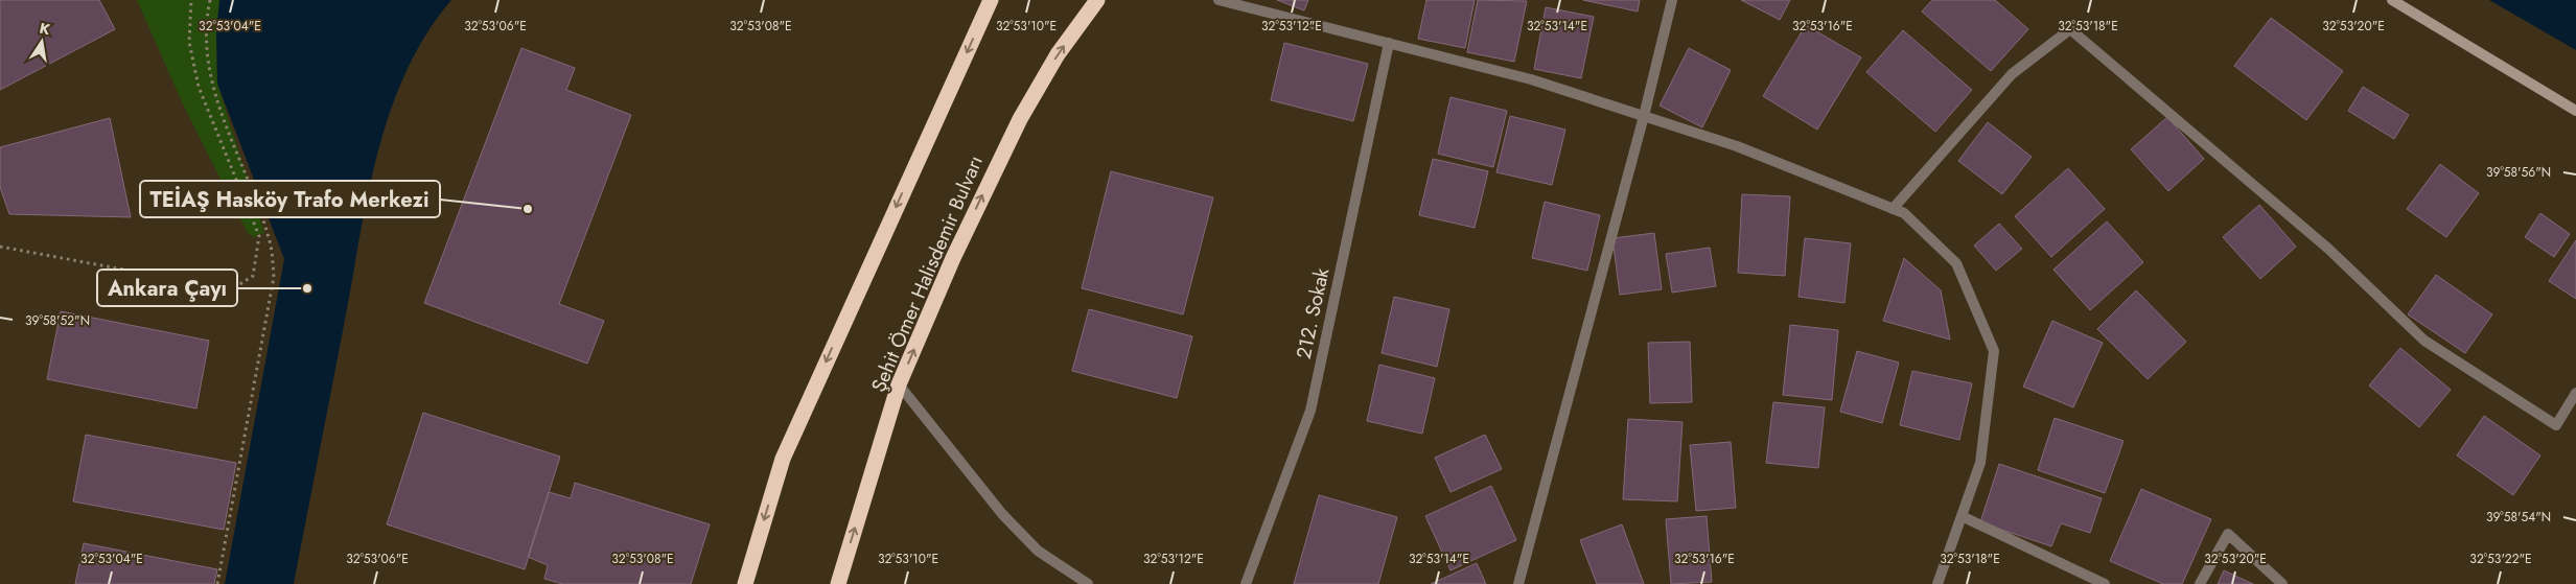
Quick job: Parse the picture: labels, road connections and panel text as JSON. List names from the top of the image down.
{
  "streets": {
    "highway": ["Şehit Ömer Halisdemir Bulvarı"],
    "street": ["212. Sokak"]
  },
  "places": ["TEİAŞ Hasköy Trafo Merkezi", "Ankara Çayı"],
  "north": "top",
  "coordinates": [
    "32°53'04\"E",
    "32°53'06\"E",
    "32°53'08\"E",
    "32°53'10\"E",
    "32°53'12\"E",
    "32°53'14\"E",
    "32°53'16\"E",
    "32°53'18\"E",
    "32°53'20\"E",
    "39°58'56\"N",
    "39°58'52\"N",
    "39°58'54\"N",
    "32°53'22\"E"
  ]
}
